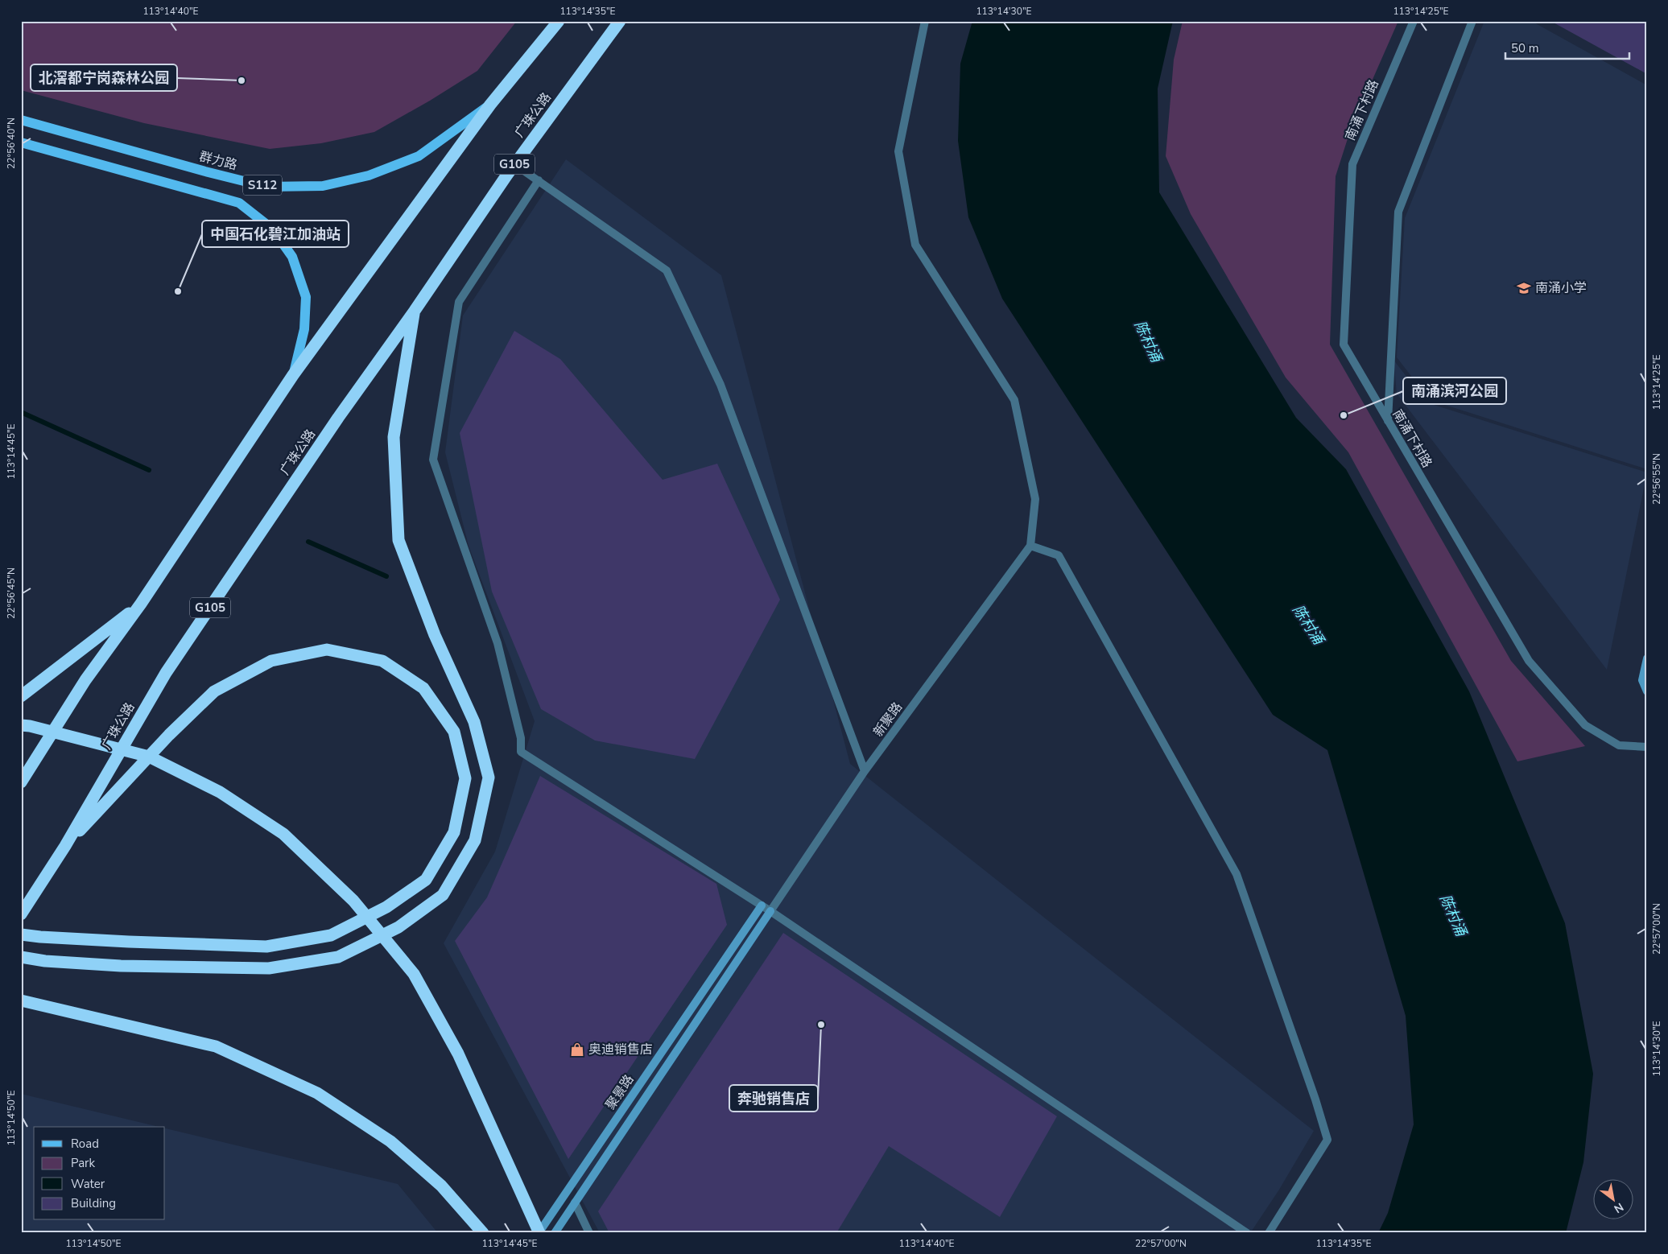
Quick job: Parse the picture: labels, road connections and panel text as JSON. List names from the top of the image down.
{
  "streets": {
    "highway": ["广珠公路", "G105"],
    "main road": ["群力路", "S112"],
    "street": ["南涌下村路", "新聚路", "聚景路"]
  },
  "crossings": [
    ["新聚路", "聚景路"]
  ],
  "water": ["陈村涌"],
  "places": {
    "other": [
      "北滘都宁岗森林公园",
      "中国石化碧江加油站",
      "南涌滨河公园",
      "奔驰销售店"
    ],
    "school or university": ["南涌小学"],
    "shop": ["奥迪销售店"]
  },
  "legend": [
    "Road",
    "Park",
    "Water",
    "Building"
  ],
  "scale_bar": "50 m",
  "north": "bottom right",
  "coordinates": [
    "113°14'40\"E",
    "113°14'35\"E",
    "113°14'30\"E",
    "113°14'25\"E",
    "22°56'40\"N",
    "113°14'45\"E",
    "22°56'55\"N",
    "22°56'45\"N",
    "22°57'00\"N",
    "113°14'50\"E"
  ]
}
